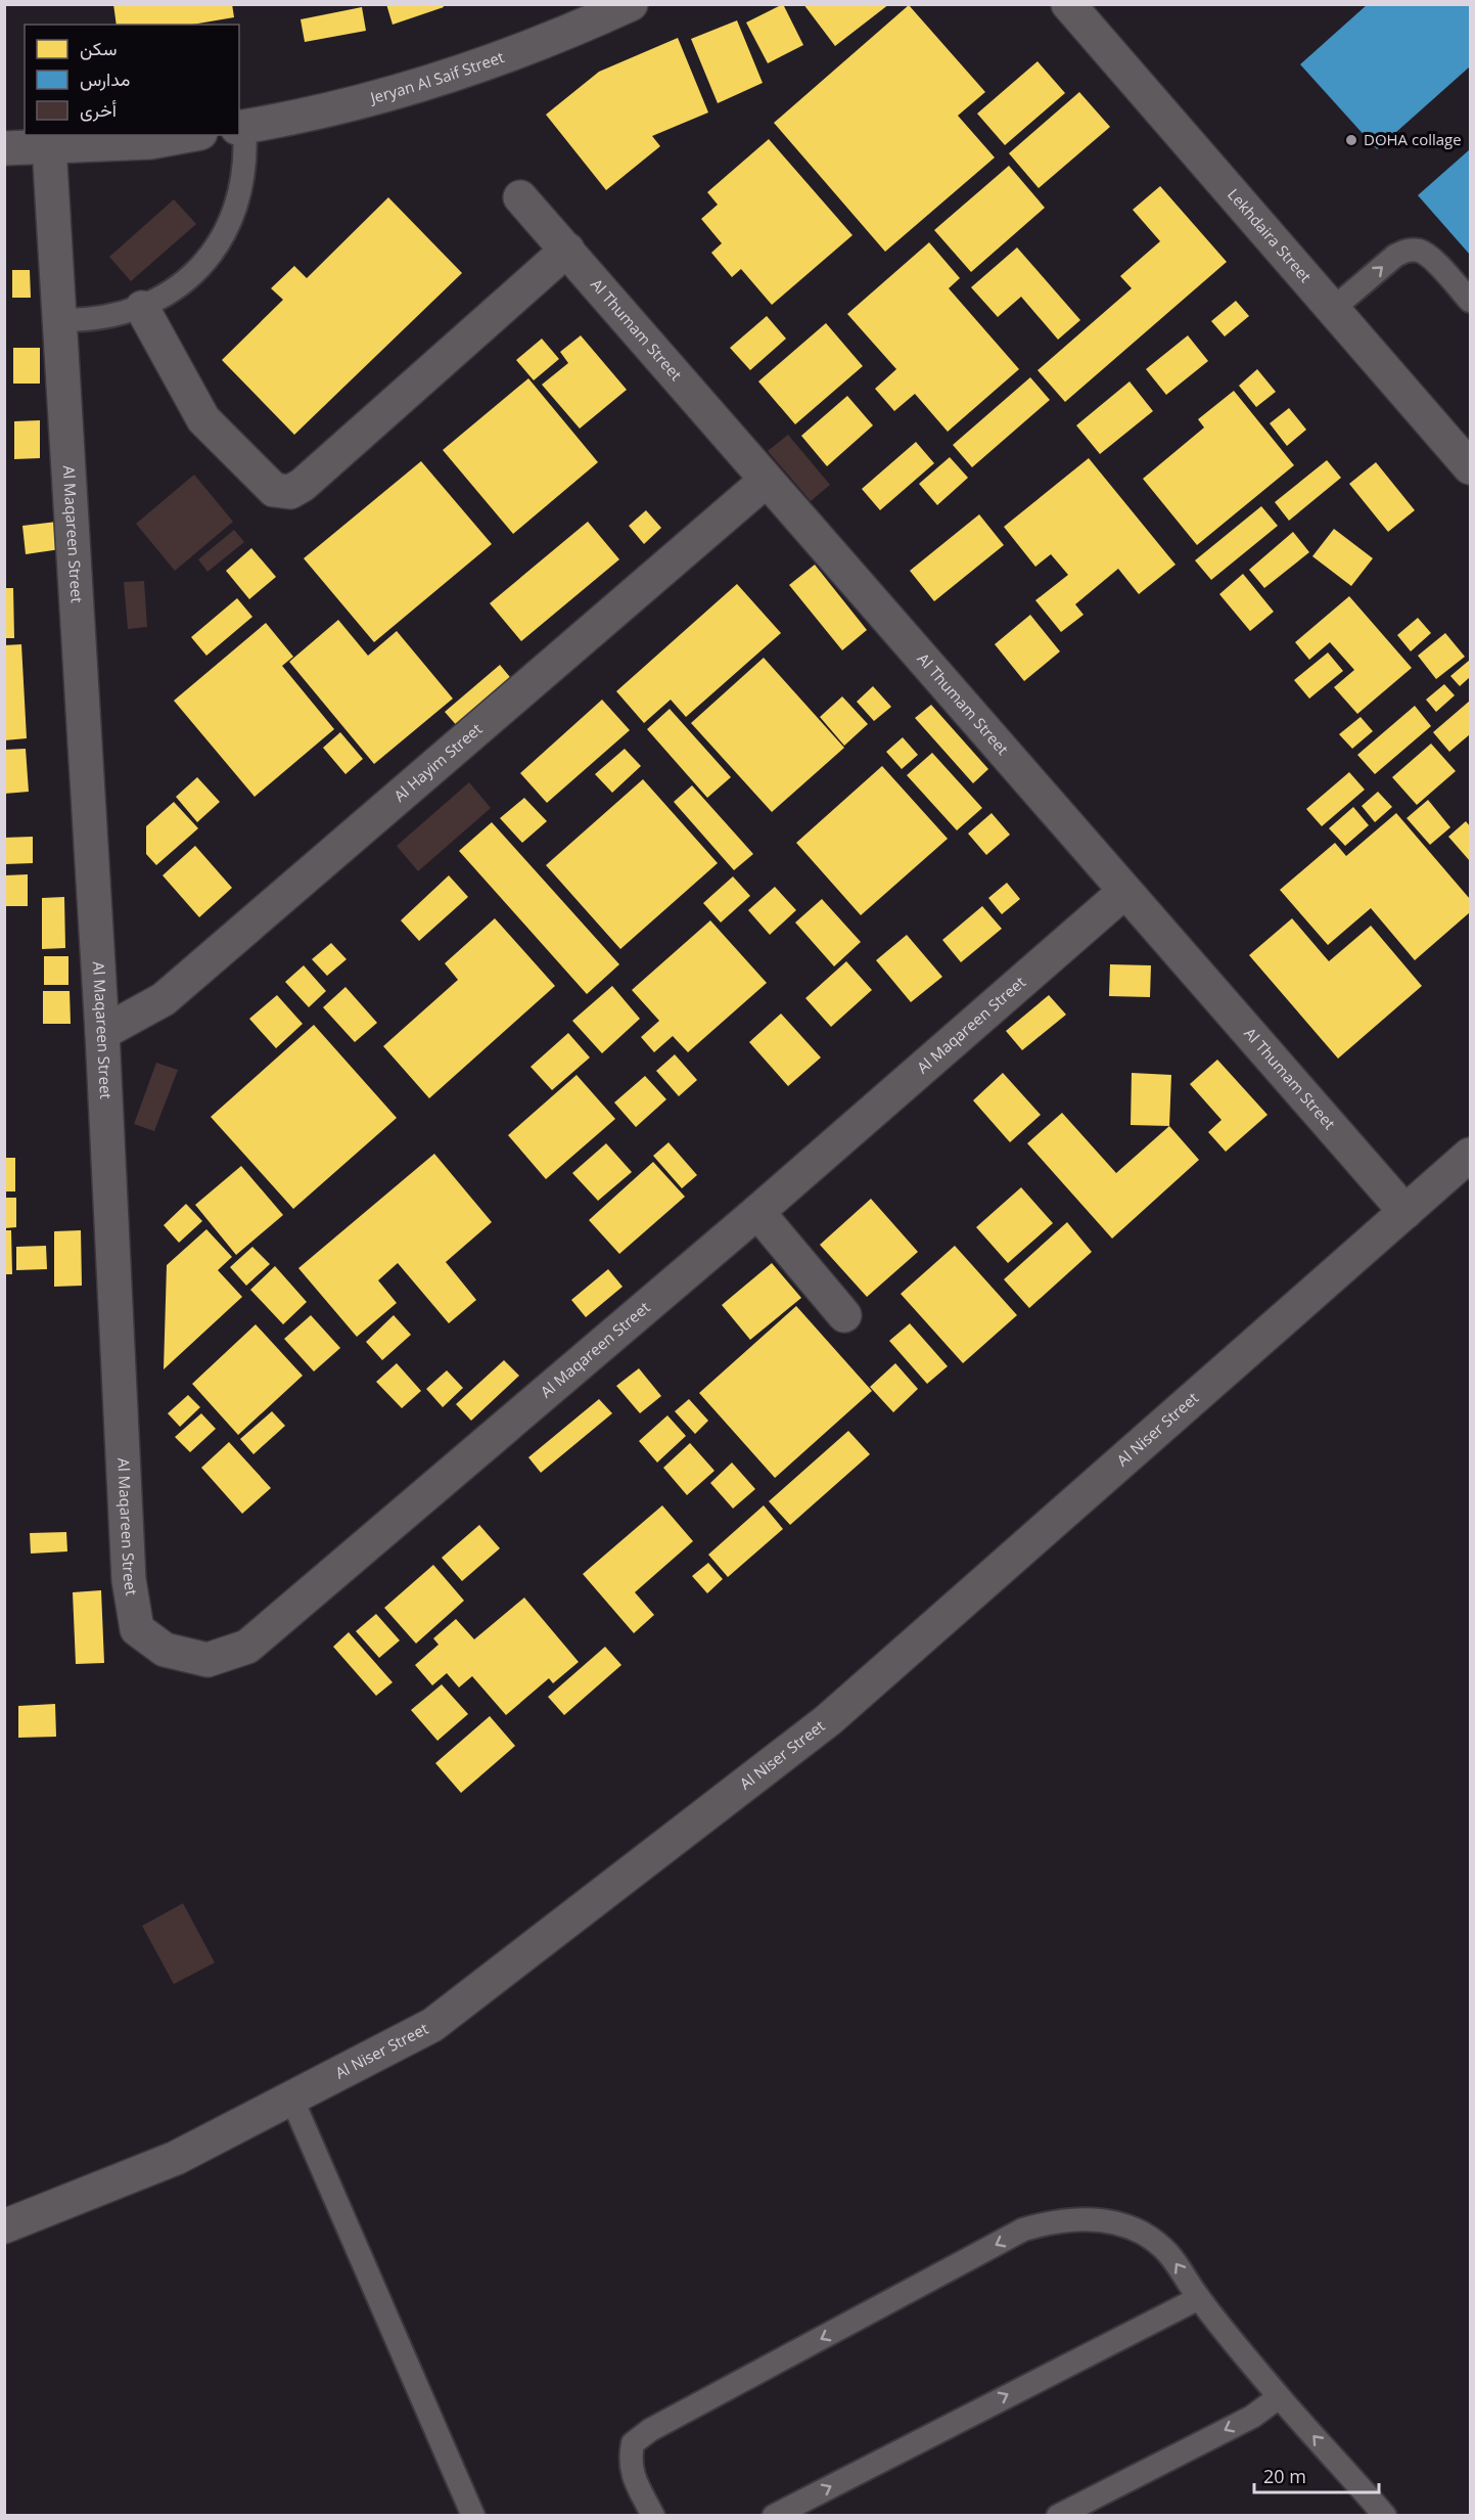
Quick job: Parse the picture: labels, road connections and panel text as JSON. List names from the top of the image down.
{
  "streets": {
    "street": [
      "Jeryan Al Saif Street",
      "Lekhdaira Street",
      "Al Thumam Street",
      "Al Maqareen Street",
      "Al Hayim Street",
      "Al Niser Street"
    ]
  },
  "crossings": [
    ["Al Thumam Street", "Al Maqareen Street"],
    ["Al Thumam Street", "Al Hayim Street"],
    ["Al Thumam Street", "Al Niser Street"],
    ["Al Maqareen Street", "Al Hayim Street"]
  ],
  "places": ["DOHA collage"],
  "legend": ["سكن", "مدارس", "أخرى"],
  "scale_bar": "20 m"
}
